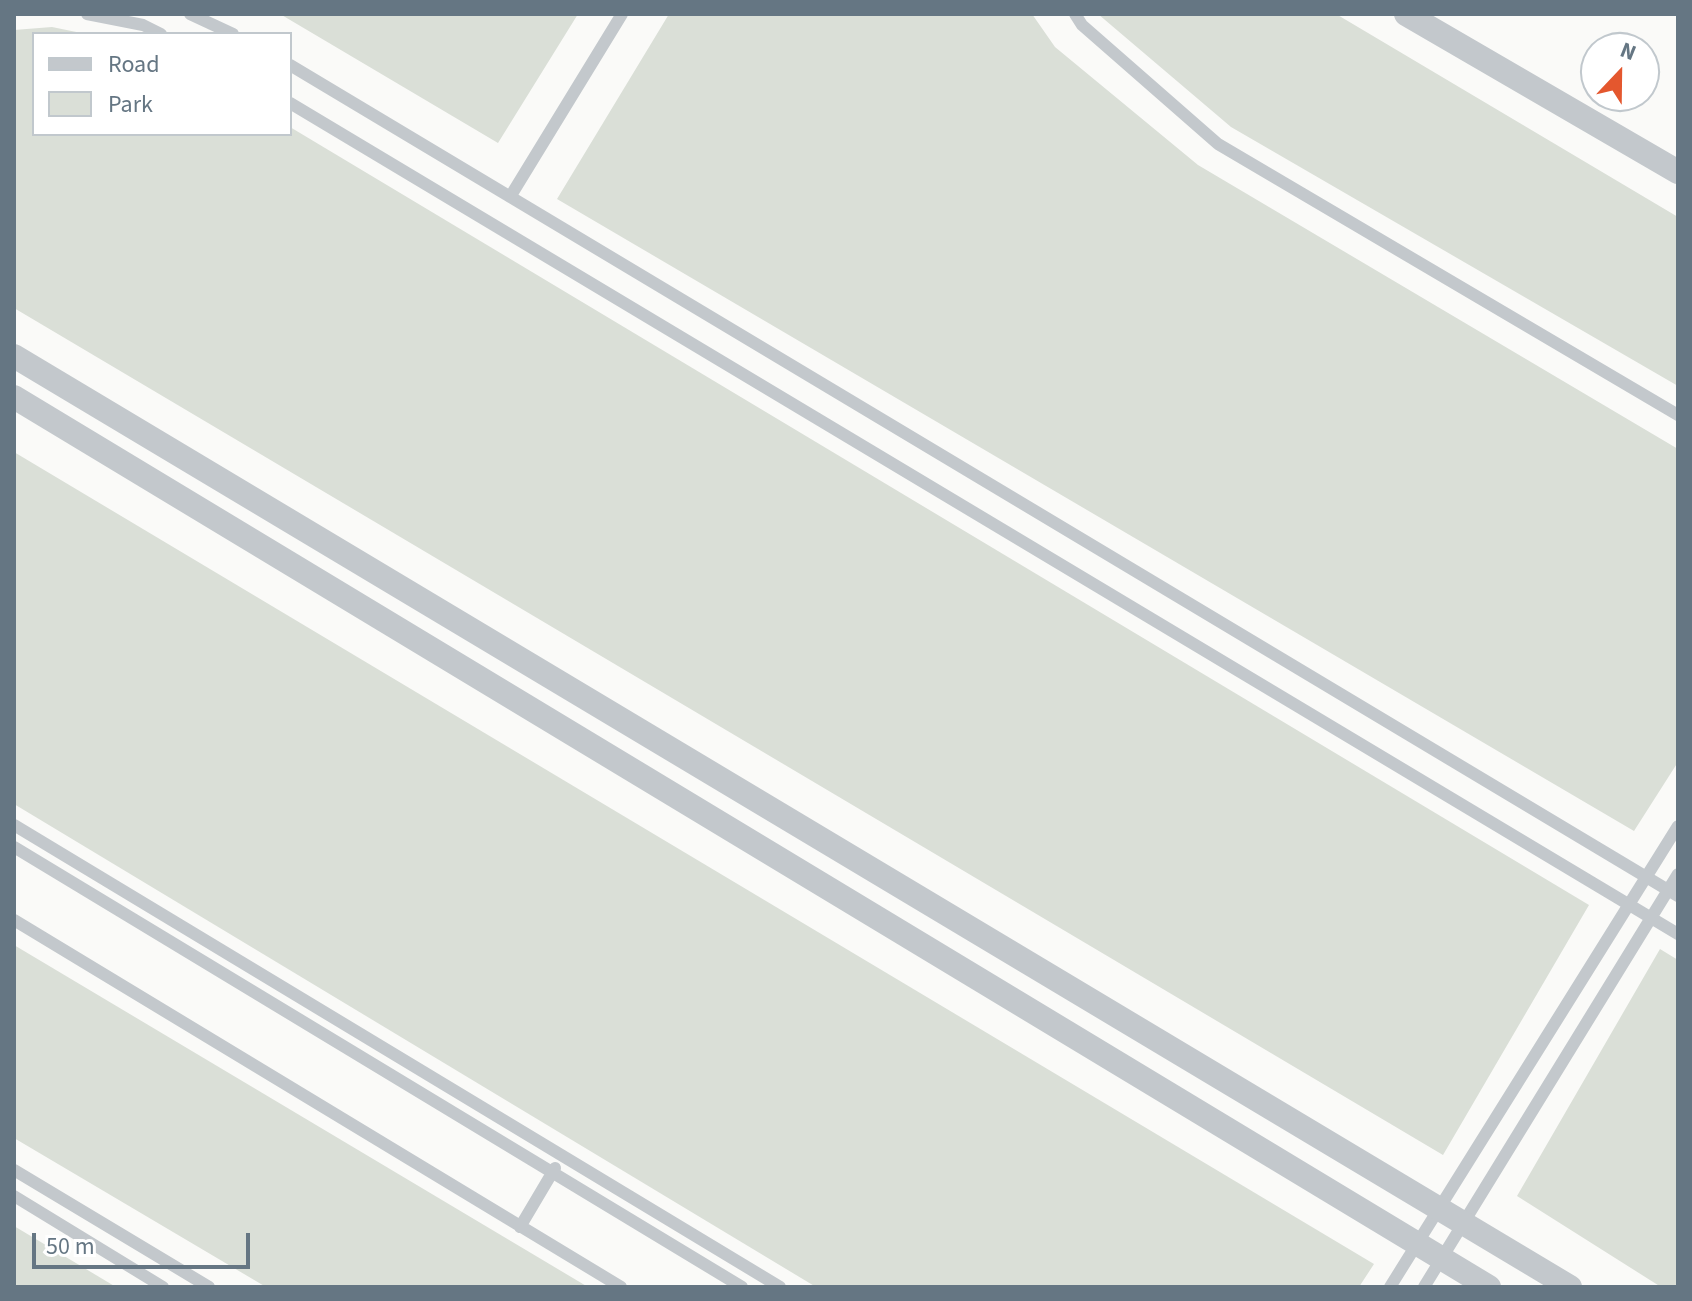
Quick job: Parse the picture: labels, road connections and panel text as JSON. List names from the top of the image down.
{
  "legend": ["Road", "Park"],
  "scale_bar": "50 m",
  "north": "top"
}
